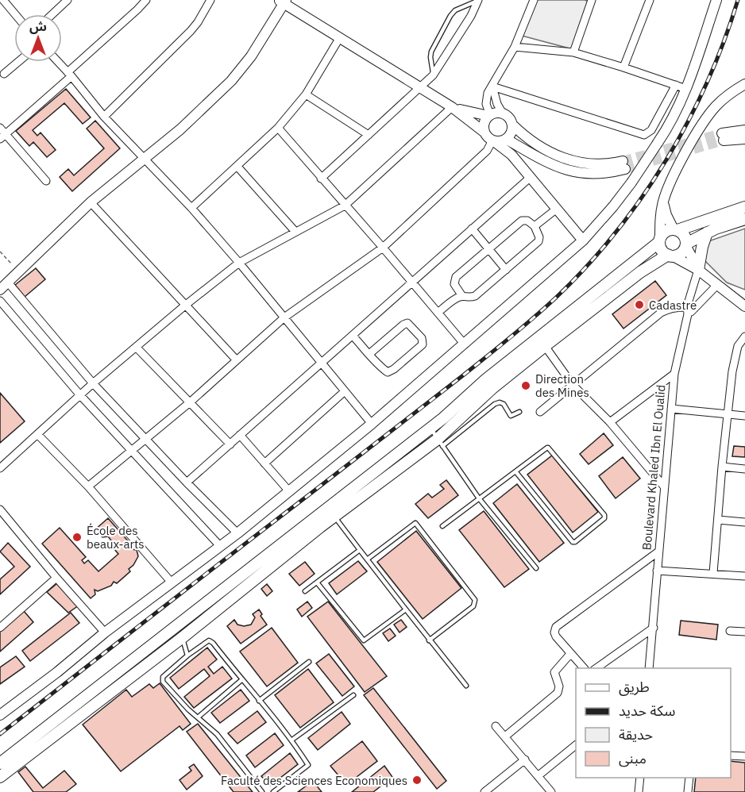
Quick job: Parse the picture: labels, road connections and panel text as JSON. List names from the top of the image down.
{
  "streets": {
    "street": ["Boulevard Khaled Ibn El Oualid"]
  },
  "places": [
    "Cadastre",
    "Direction des Mines",
    "École des beaux-arts",
    "Faculté des Sciences Economiques"
  ],
  "legend": [
    "طريق",
    "سكة حديد",
    "حديقة",
    "مبنى"
  ],
  "north": "top"
}
